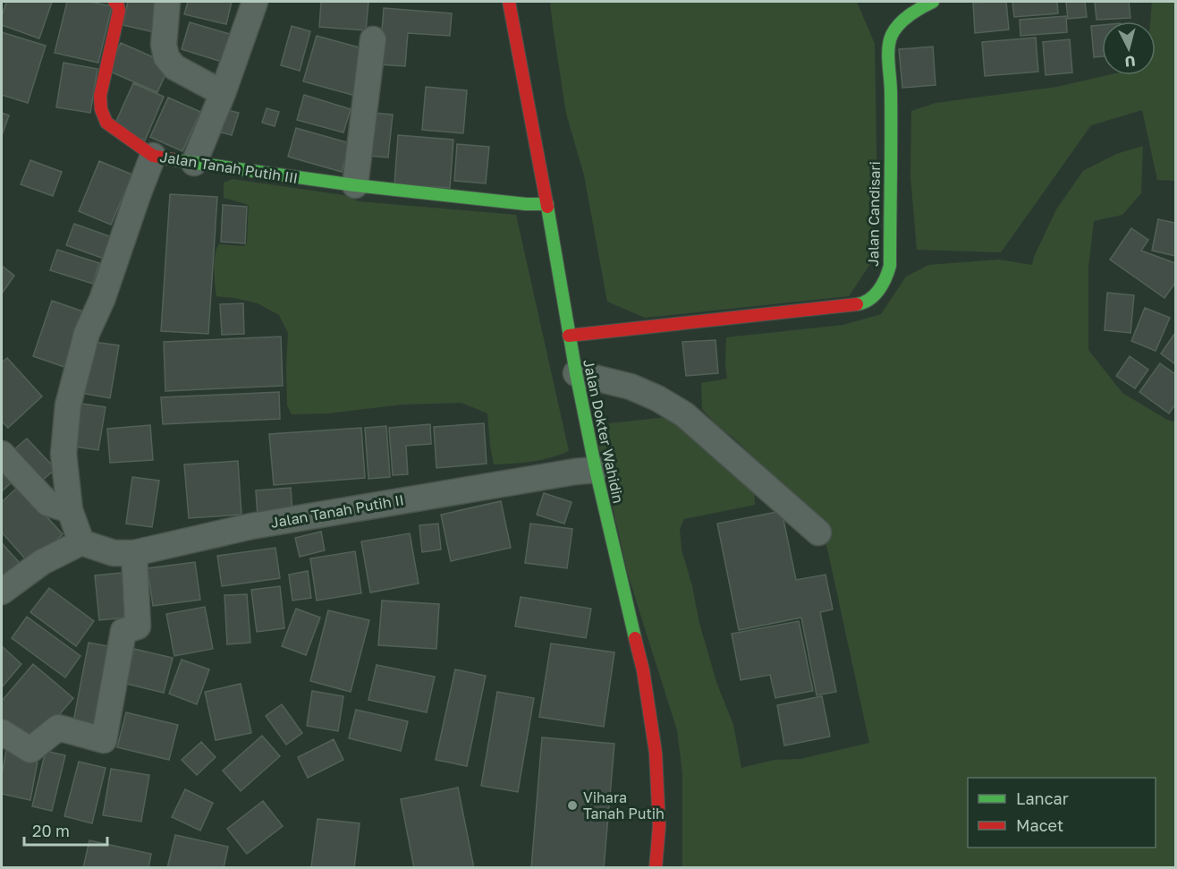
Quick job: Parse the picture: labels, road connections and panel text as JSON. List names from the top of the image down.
{
  "streets": {
    "main road": ["Jalan Tanah Putih III", "Jalan Candisari", "Jalan Dokter Wahidin"],
    "street": ["Jalan Tanah Putih II"]
  },
  "crossings": [
    ["Jalan Tanah Putih III", "Jalan Dokter Wahidin"],
    ["Jalan Tanah Putih III", "Jalan Tanah Putih II"],
    ["Jalan Candisari", "Jalan Dokter Wahidin"],
    ["Jalan Dokter Wahidin", "Jalan Tanah Putih II"]
  ],
  "places": ["Vihara Tanah Putih"],
  "legend": ["Lancar", "Macet"],
  "scale_bar": "20 m",
  "north": "bottom"
}
